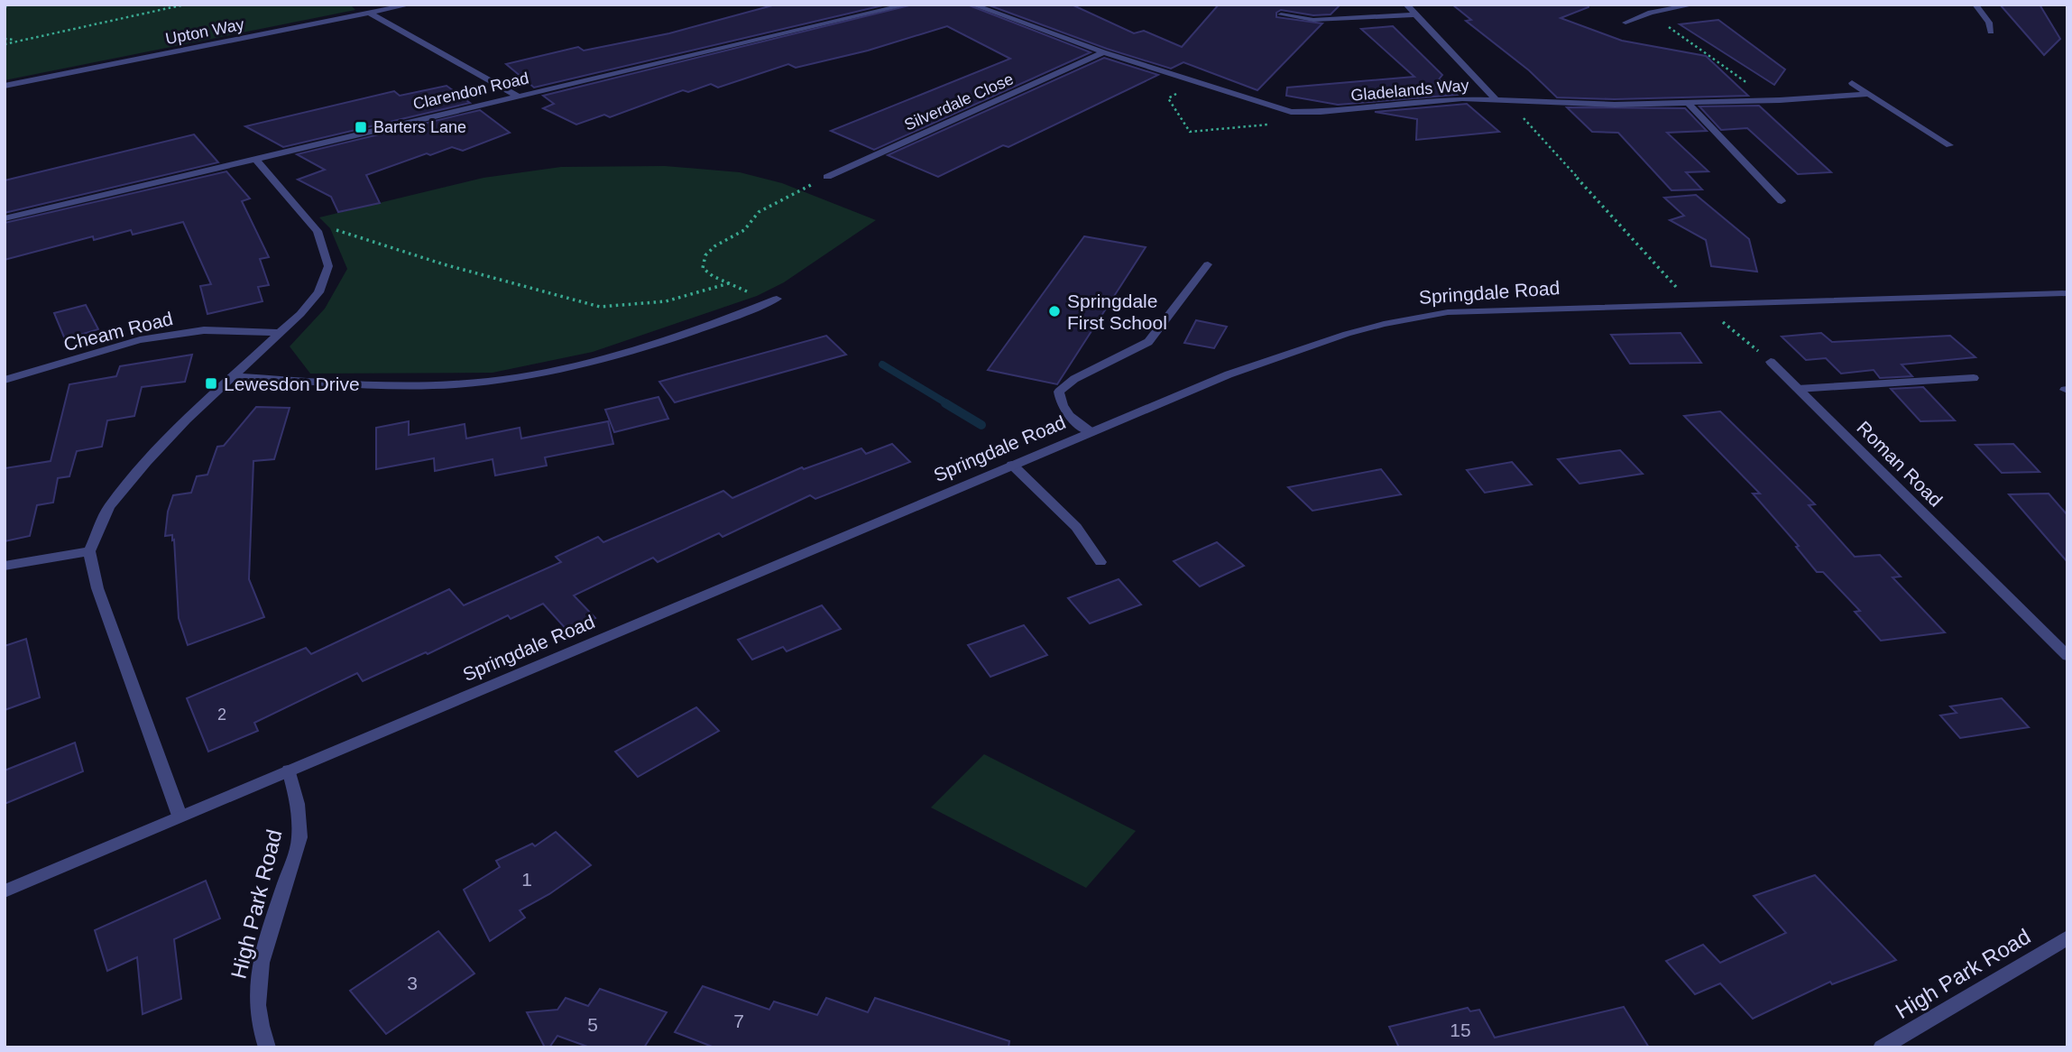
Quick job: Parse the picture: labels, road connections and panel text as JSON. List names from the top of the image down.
{
  "streets": {
    "street": [
      "Upton Way",
      "Gladelands Way",
      "Clarendon Road",
      "Silverdale Close",
      "Springdale Road",
      "Cheam Road",
      "Roman Road",
      "High Park Road"
    ]
  },
  "crossings": [
    ["Gladelands Way", "Silverdale Close"],
    ["Springdale Road", "High Park Road"]
  ],
  "places": {
    "transit": ["Barters Lane", "Lewesdon Drive"],
    "other": ["Springdale First School"]
  },
  "house_numbers": [
    "2",
    "1",
    "3",
    "7",
    "5",
    "15"
  ]
}
